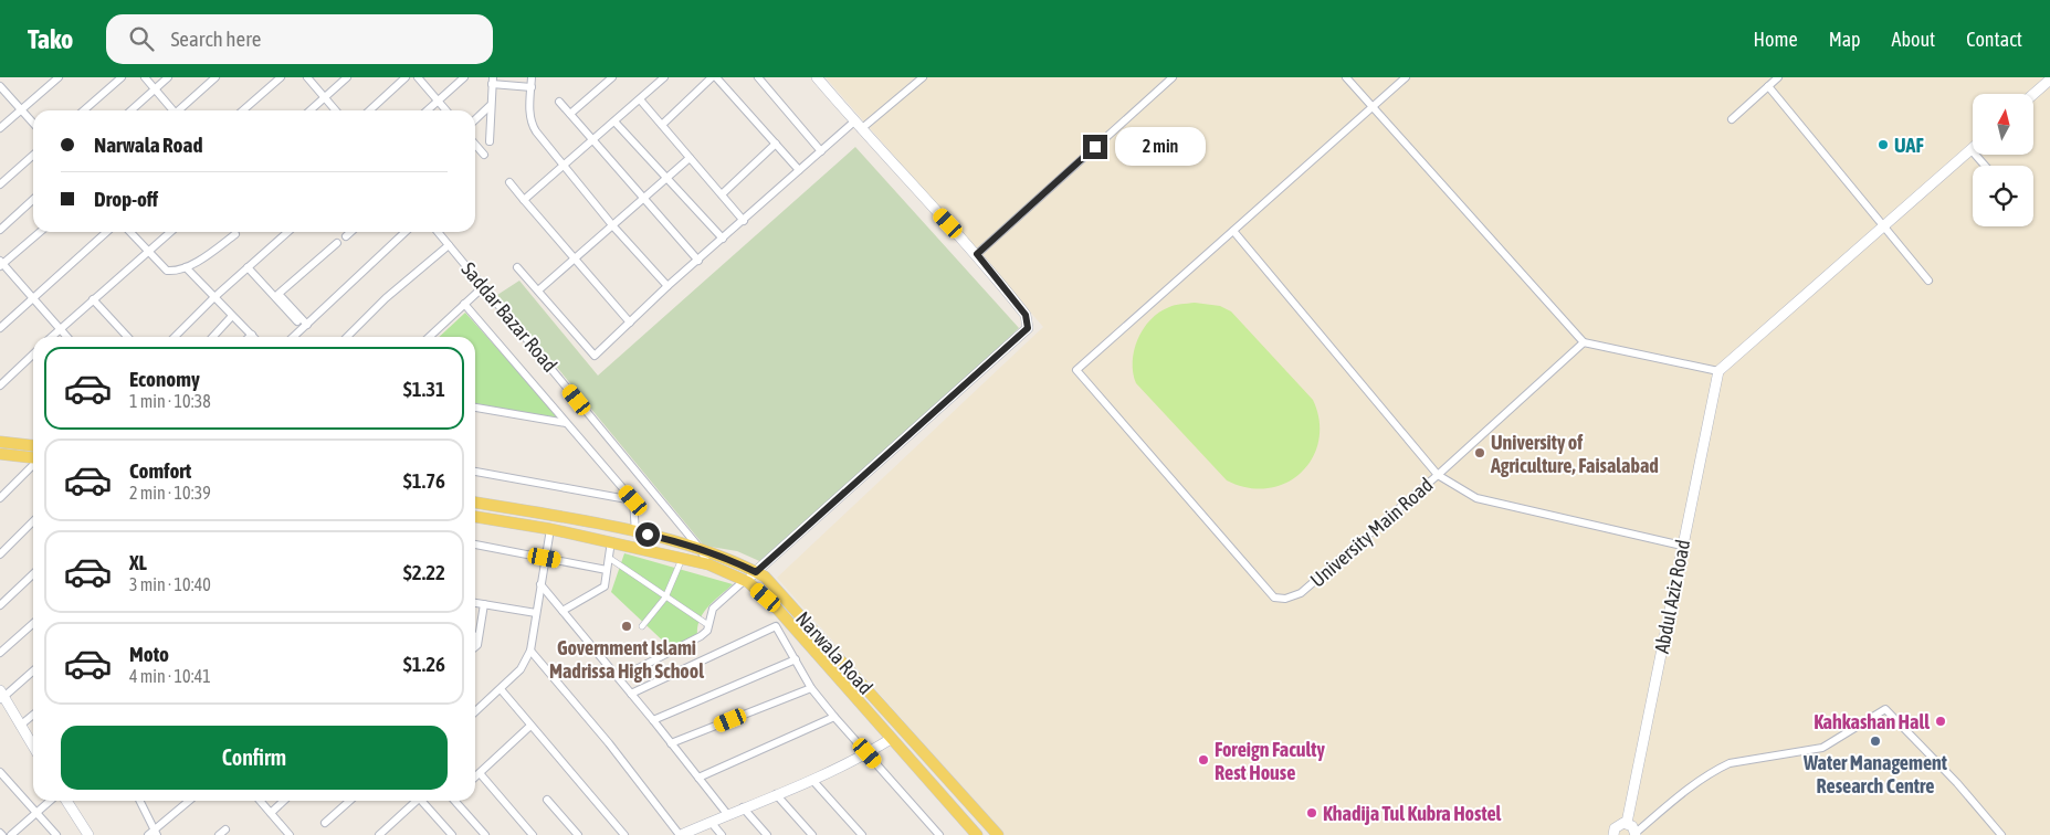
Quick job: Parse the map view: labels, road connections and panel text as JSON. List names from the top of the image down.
{
  "streets": {
    "main road": ["Narwala Road"],
    "street": ["Saddar Bazar Road", "University Main Road", "Abdul Aziz Road"]
  },
  "crossings": [
    ["Saddar Bazar Road", "Narwala Road"]
  ],
  "places": [
    "UAF",
    "University of Agriculture, Faisalabad",
    "Government Islami Madrissa High School",
    "Kahkashan Hall",
    "Water Management Research Centre",
    "Foreign Faculty Rest House",
    "Khadija Tul Kubra Hostel"
  ],
  "north": "top",
  "page": {
    "header": "Tako",
    "search": "Search here",
    "nav": [
      "Home",
      "Map",
      "About",
      "Contact"
    ],
    "banner": ["Narwala Road", "Drop-off"],
    "bubble": "2 min",
    "list": [
      {
        "name": "Economy",
        "note": "1 min · 10:38",
        "value": "$1.31"
      },
      {
        "name": "Comfort",
        "note": "2 min · 10:39",
        "value": "$1.76"
      },
      {
        "name": "XL",
        "note": "3 min · 10:40",
        "value": "$2.22"
      },
      {
        "name": "Moto",
        "note": "4 min · 10:41",
        "value": "$1.26"
      }
    ],
    "buttons": "Confirm"
  }
}
